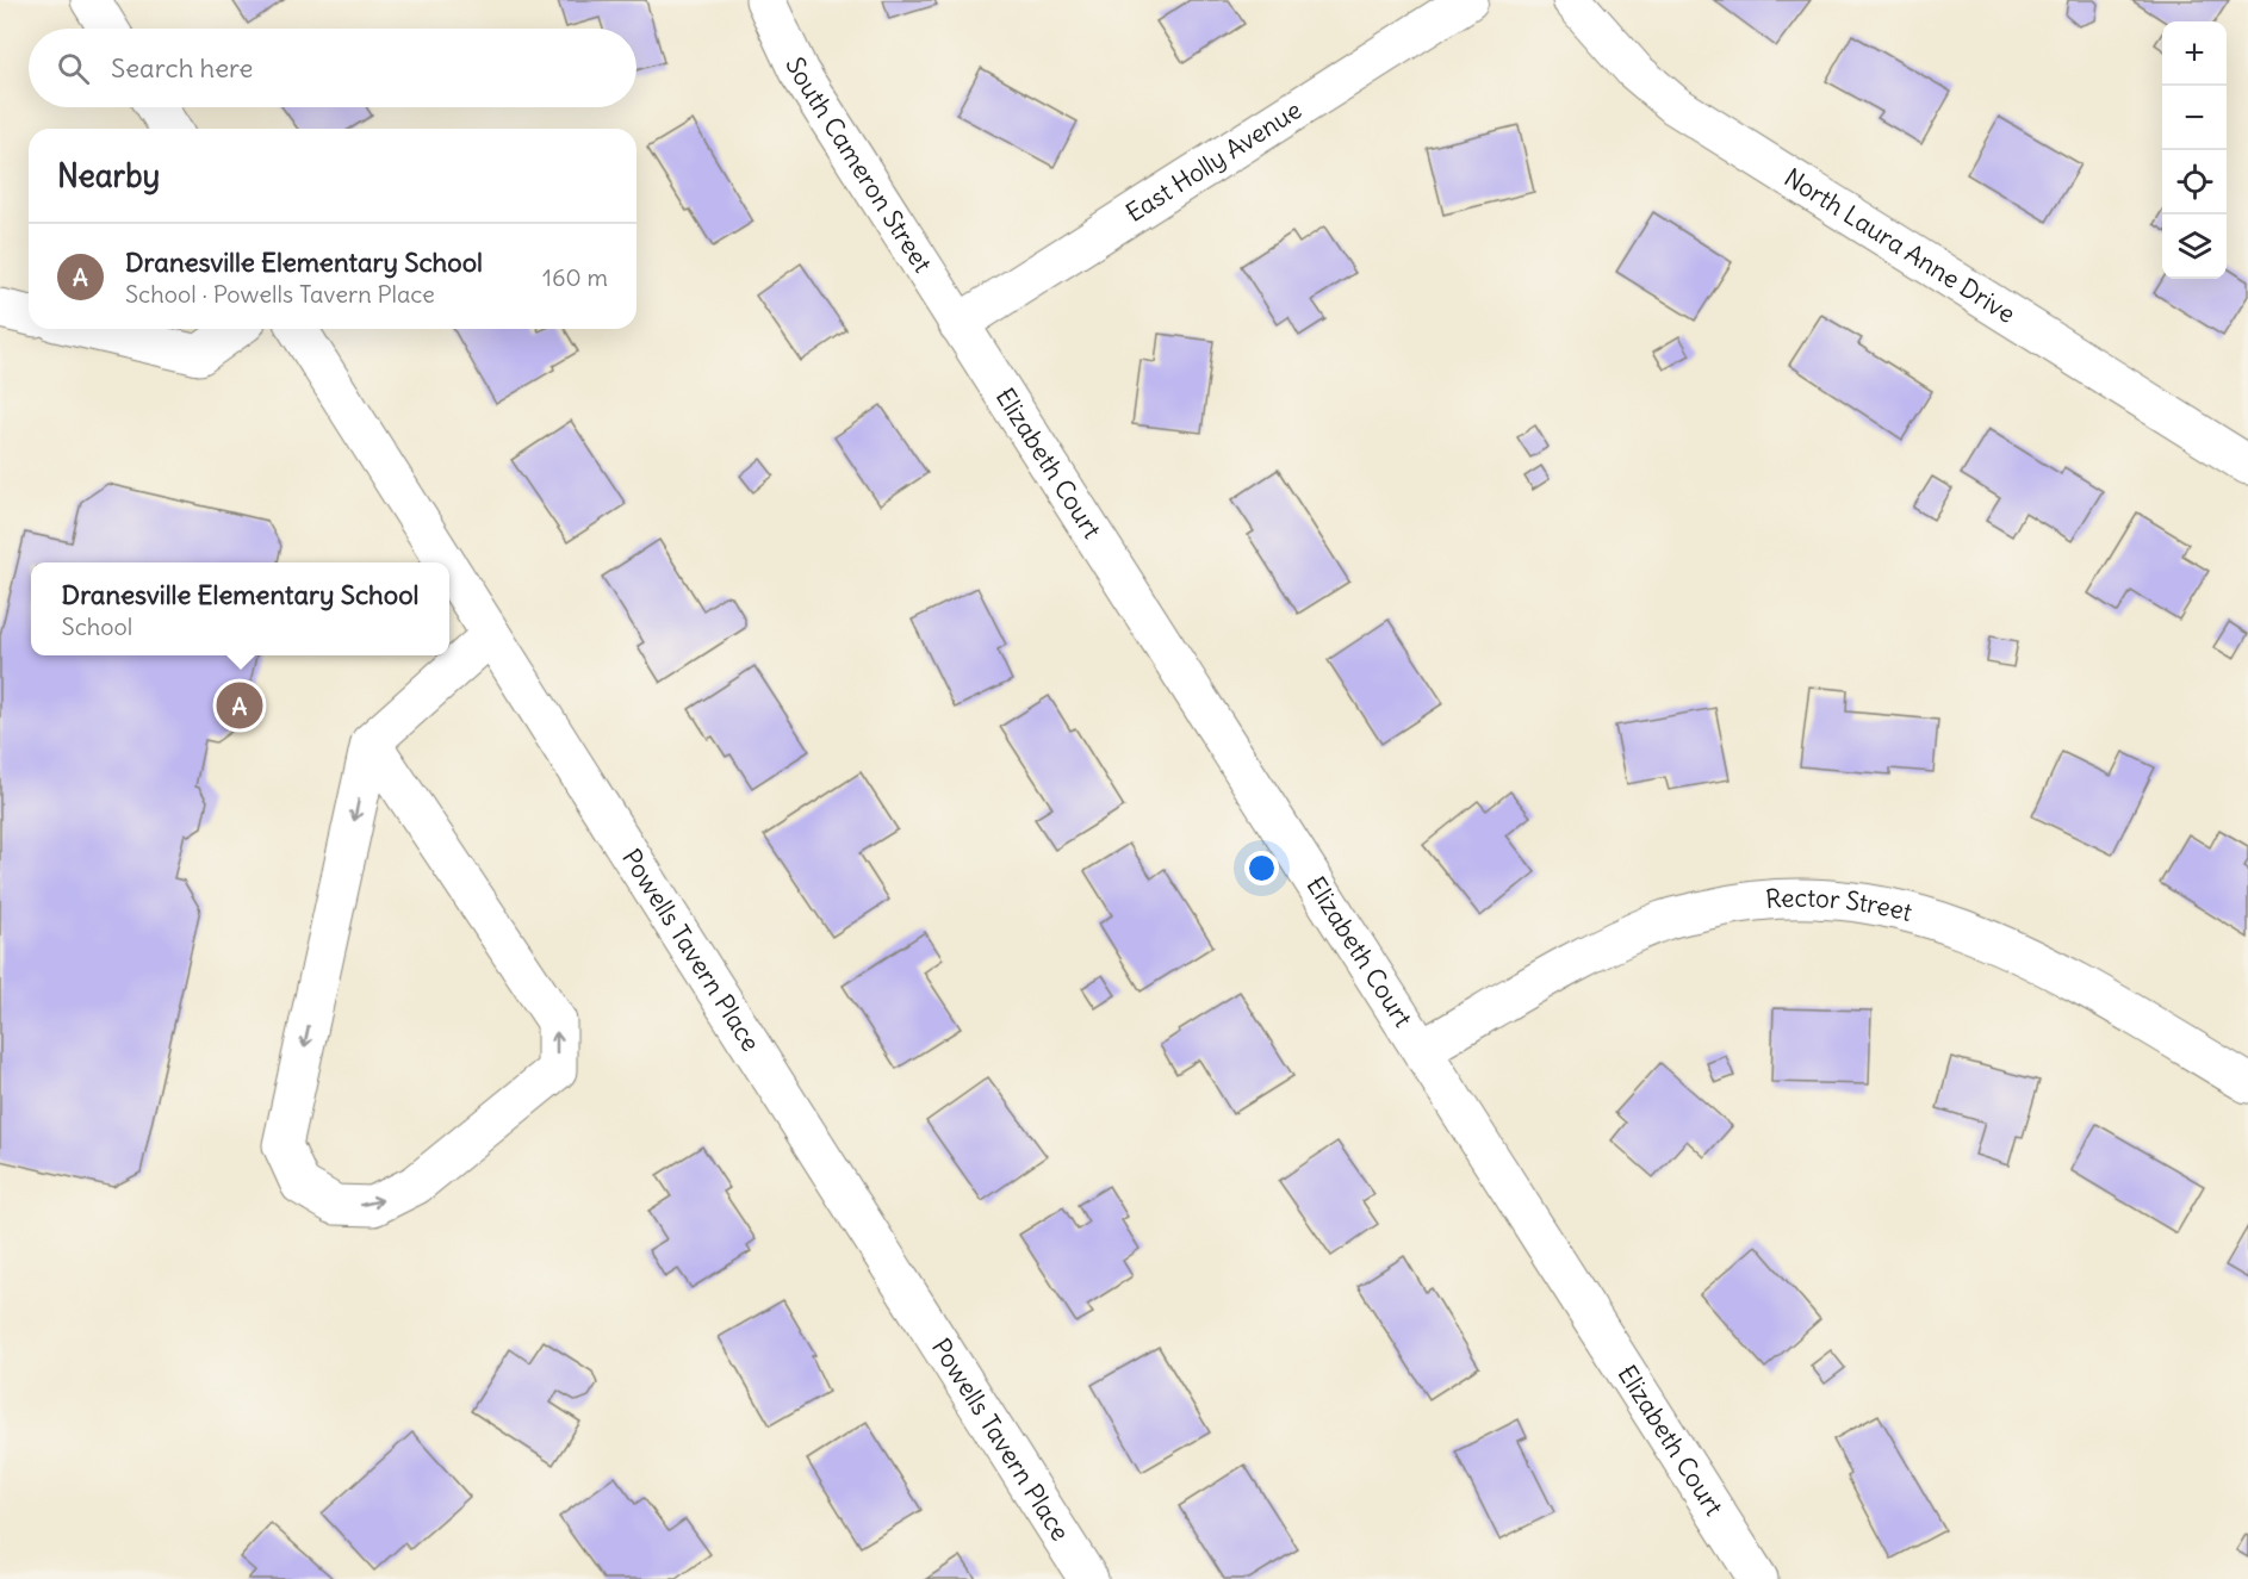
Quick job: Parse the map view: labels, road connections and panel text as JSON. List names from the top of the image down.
{
  "streets": {
    "street": [
      "East Holly Avenue",
      "South Cameron Street",
      "North Laura Anne Drive",
      "Elizabeth Court",
      "Rector Street",
      "Powells Tavern Place"
    ]
  },
  "crossings": [
    ["East Holly Avenue", "South Cameron Street"],
    ["East Holly Avenue", "Elizabeth Court"],
    ["South Cameron Street", "Elizabeth Court"],
    ["Elizabeth Court", "Rector Street"]
  ],
  "page": {
    "map_buttons": ["+", "−"],
    "search": "Search here",
    "heading": "Nearby",
    "list": [
      {
        "mark": "A",
        "name": "Dranesville Elementary School",
        "note": "School · Powells Tavern Place",
        "value": "160 m"
      }
    ],
    "popup": ["Dranesville Elementary School", "School"],
    "pins": "A"
  }
}
